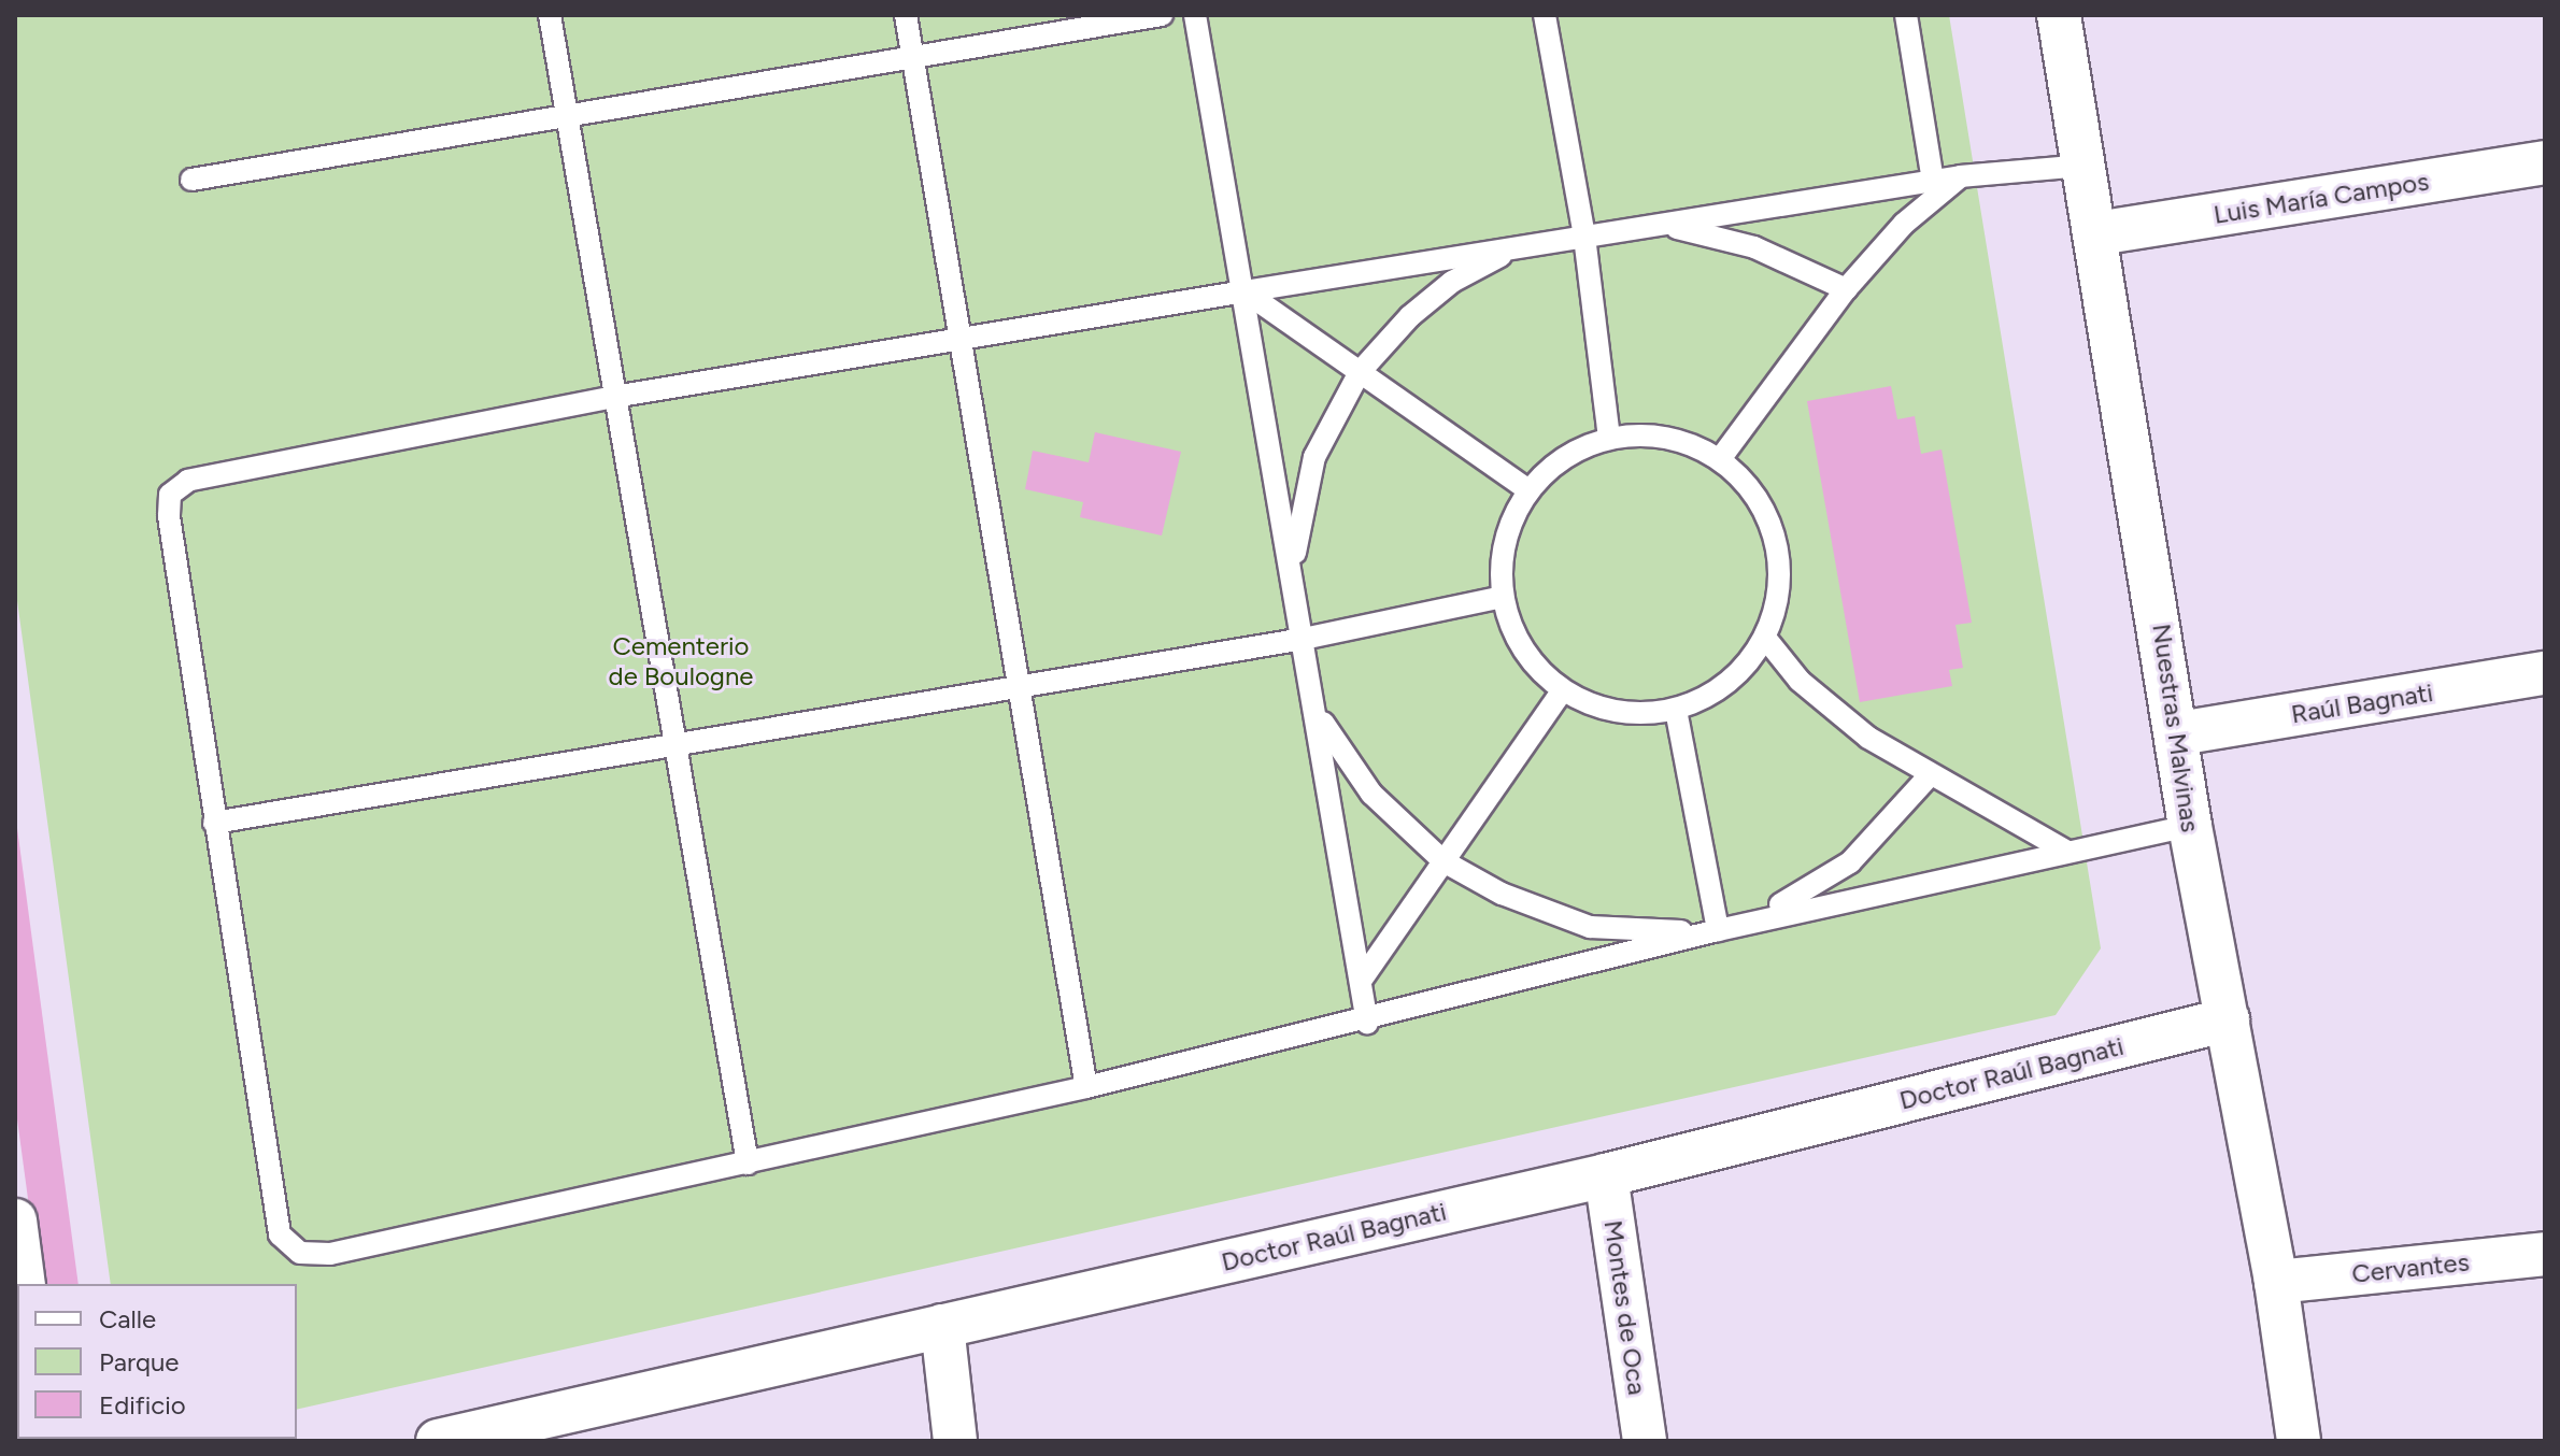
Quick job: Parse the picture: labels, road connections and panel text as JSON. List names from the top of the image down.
{
  "streets": {
    "street": [
      "Luis María Campos",
      "Raúl Bagnati",
      "Nuestras Malvinas",
      "Doctor Raúl Bagnati",
      "Cervantes",
      "Montes de Oca"
    ]
  },
  "crossings": [
    ["Luis María Campos", "Nuestras Malvinas"],
    ["Raúl Bagnati", "Nuestras Malvinas"],
    ["Nuestras Malvinas", "Doctor Raúl Bagnati"],
    ["Nuestras Malvinas", "Cervantes"],
    ["Doctor Raúl Bagnati", "Montes de Oca"]
  ],
  "parks": ["Cementerio de Boulogne"],
  "legend": ["Calle", "Parque", "Edificio"]
}
